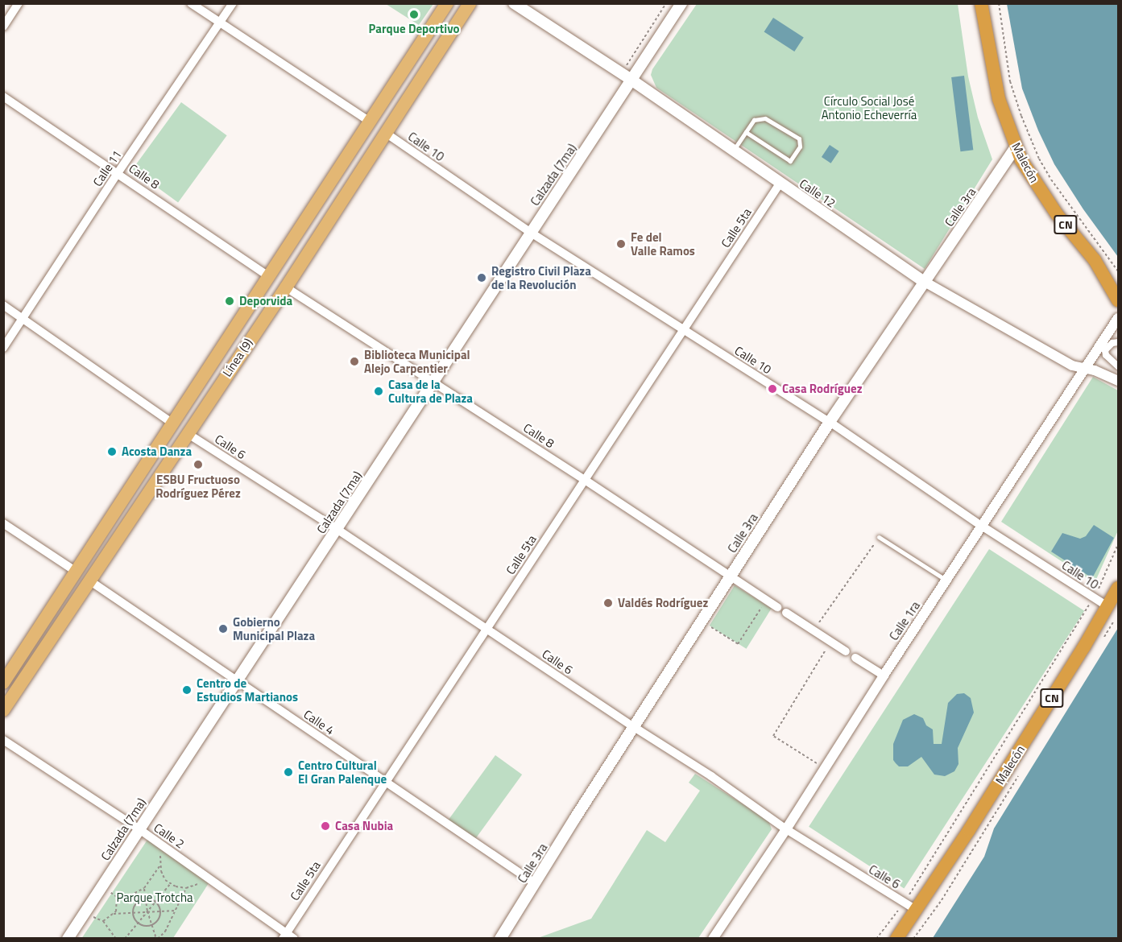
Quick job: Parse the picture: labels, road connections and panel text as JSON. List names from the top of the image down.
{
  "streets": {
    "highway": ["Malecón", "CN"],
    "main road": [
      "Calzada (7ma)",
      "Calle 12",
      "Calle 3ra",
      "Línea (9)"
    ],
    "street": [
      "Calle 10",
      "Calle 11",
      "Calle 8",
      "Calle 5ta",
      "Calle 6",
      "Calle 1ra",
      "Calle 4",
      "Calle 2"
    ]
  },
  "crossings": [
    ["Calle 10", "Malecón"],
    ["Calle 10", "Calzada (7ma)"],
    ["Calle 10", "Calle 3ra"],
    ["Calle 10", "Calle 5ta"],
    ["Calle 10", "Línea (9)"],
    ["Calle 10", "Calle 1ra"],
    ["Malecón", "Calle 3ra"],
    ["Malecón", "Calle 6"],
    ["Calle 11", "Calle 8"],
    ["Calzada (7ma)", "Calle 8"],
    ["Calzada (7ma)", "Calle 12"],
    ["Calzada (7ma)", "Calle 6"],
    ["Calzada (7ma)", "Calle 4"],
    ["Calzada (7ma)", "Calle 2"],
    ["Calle 8", "Calle 3ra"],
    ["Calle 8", "Calle 5ta"],
    ["Calle 8", "Línea (9)"],
    ["Calle 12", "Calle 3ra"],
    ["Calle 12", "Calle 5ta"],
    ["Calle 12", "Calle 1ra"],
    ["Calle 3ra", "Calle 6"],
    ["Calle 3ra", "Calle 4"],
    ["Calle 5ta", "Calle 6"],
    ["Calle 5ta", "Calle 4"],
    ["Calle 5ta", "Calle 2"],
    ["Línea (9)", "Calle 6"],
    ["Línea (9)", "Calle 4"],
    ["Calle 6", "Calle 1ra"]
  ],
  "parks": ["Círculo Social José Antonio Echeverría", "Parque Trotcha"],
  "places": [
    "Parque Deportivo",
    "Fe del Valle Ramos",
    "Registro Civil Plaza de la Revolución",
    "Deporvida",
    "Biblioteca Municipal Alejo Carpentier",
    "Casa Rodríguez",
    "Casa de la Cultura de Plaza",
    "Acosta Danza",
    "ESBU Fructuoso Rodríguez Pérez",
    "Valdés Rodríguez",
    "Gobierno Municipal Plaza",
    "Centro de Estudios Martianos",
    "Centro Cultural El Gran Palenque",
    "Casa Nubia"
  ]
}
